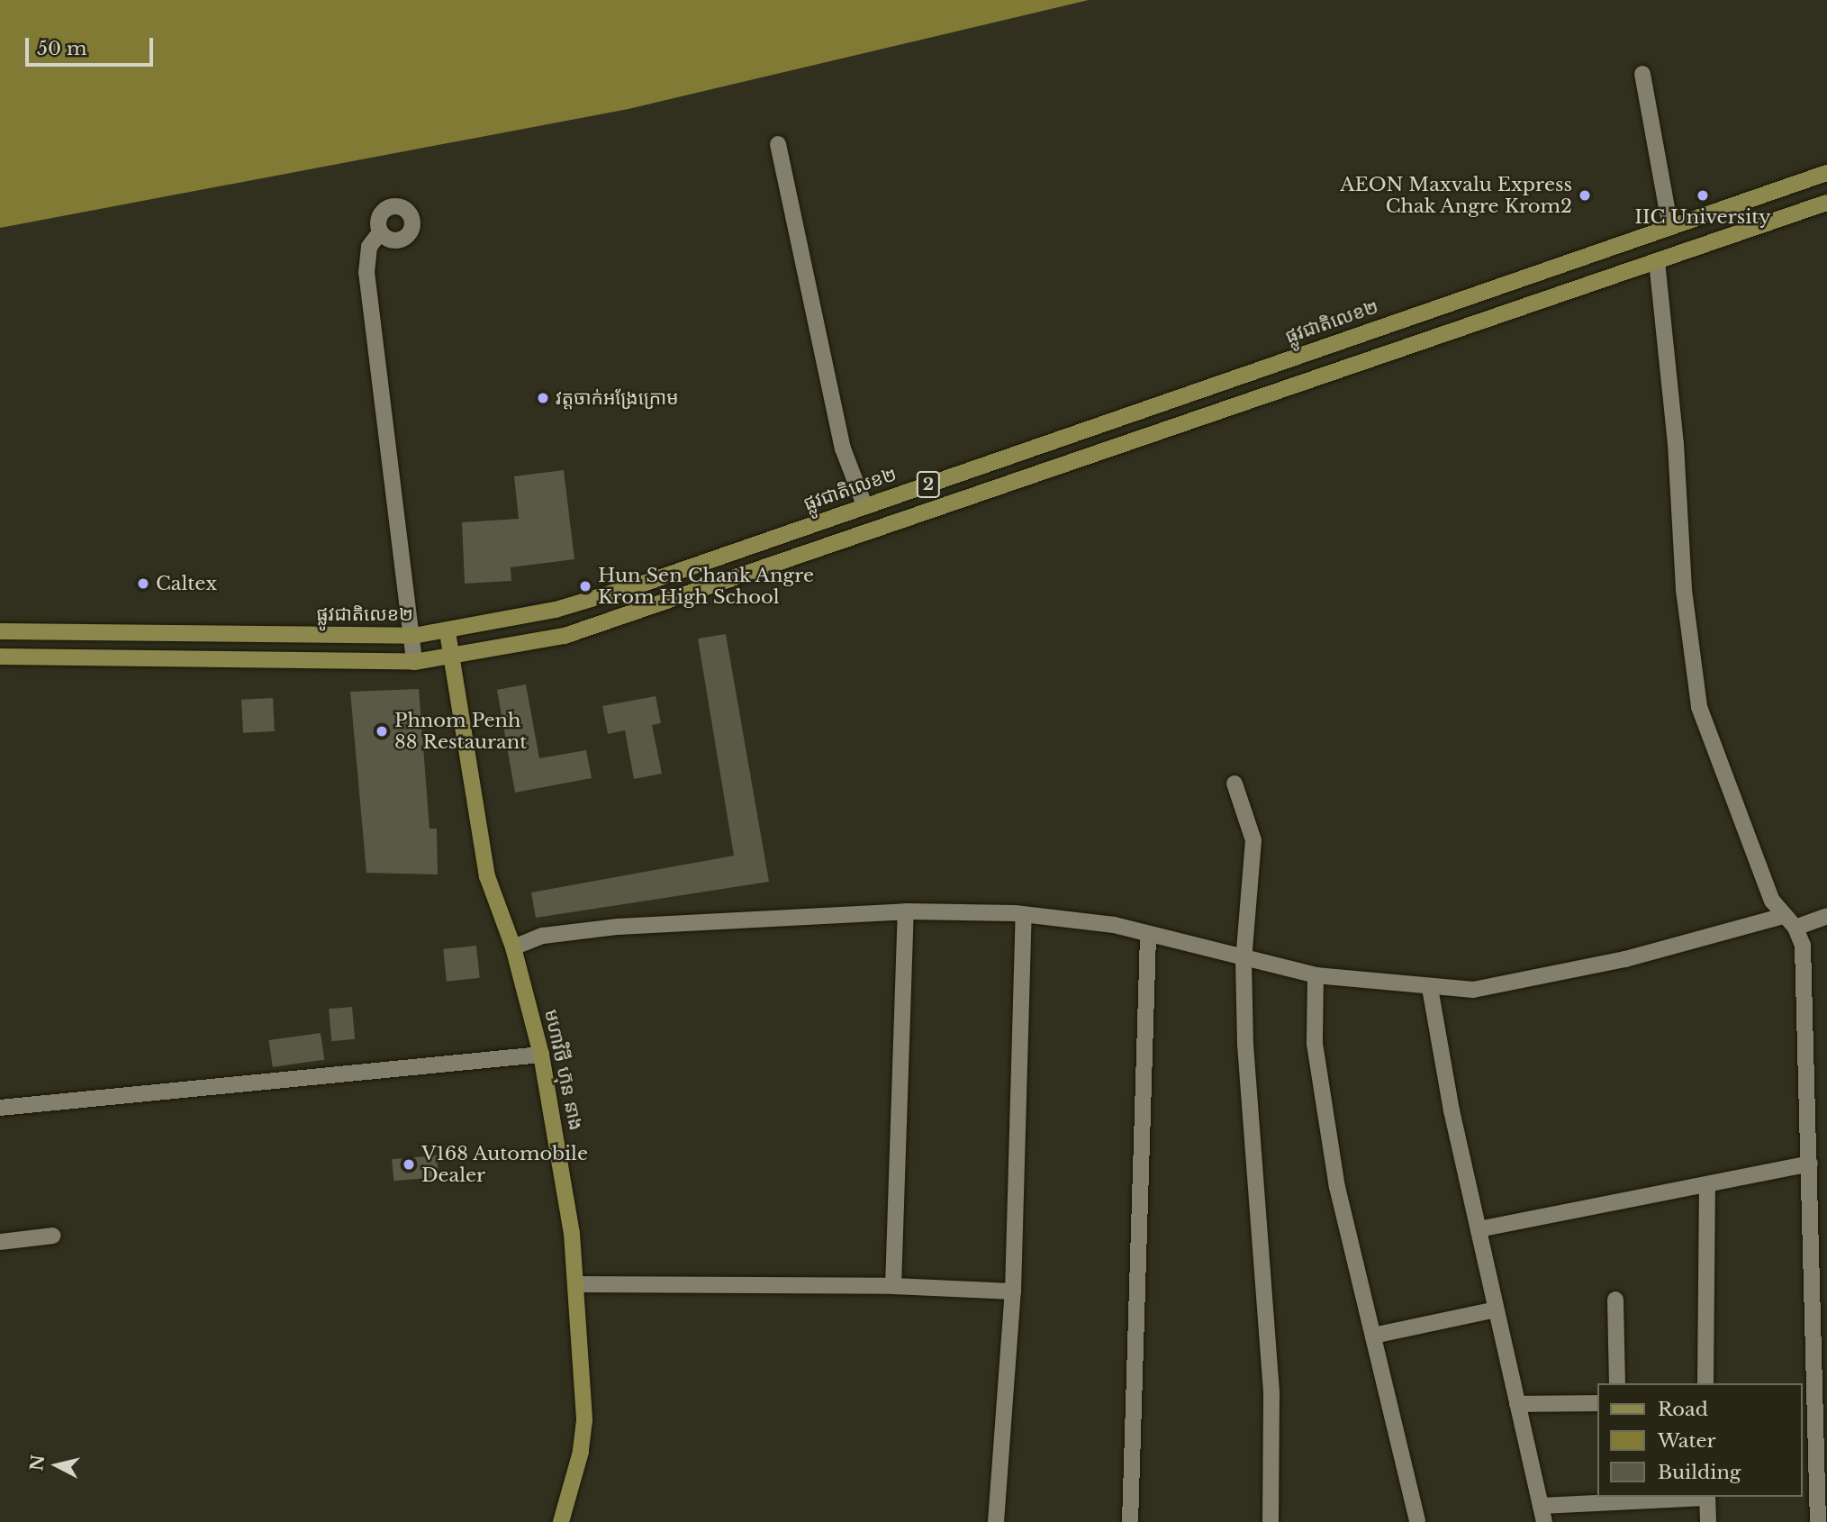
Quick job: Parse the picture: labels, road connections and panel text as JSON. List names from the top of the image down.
{
  "streets": {
    "main road": ["ផ្លូវជាតិលេខ២", "2", "មហាវិថី ហ៊ុន នាង"]
  },
  "crossings": [
    ["ផ្លូវជាតិលេខ២", "មហាវិថី ហ៊ុន នាង"],
    ["2", "មហាវិថី ហ៊ុន នាង"]
  ],
  "places": [
    "AEON Maxvalu Express Chak Angre Krom2",
    "IIC University",
    "វត្តចាក់អង្រែក្រោម",
    "Caltex",
    "Hun Sen Chank Angre Krom High School",
    "Phnom Penh 88 Restaurant",
    "V168 Automobile Dealer"
  ],
  "legend": ["Road", "Water", "Building"],
  "scale_bar": "50 m",
  "north": "left"
}
